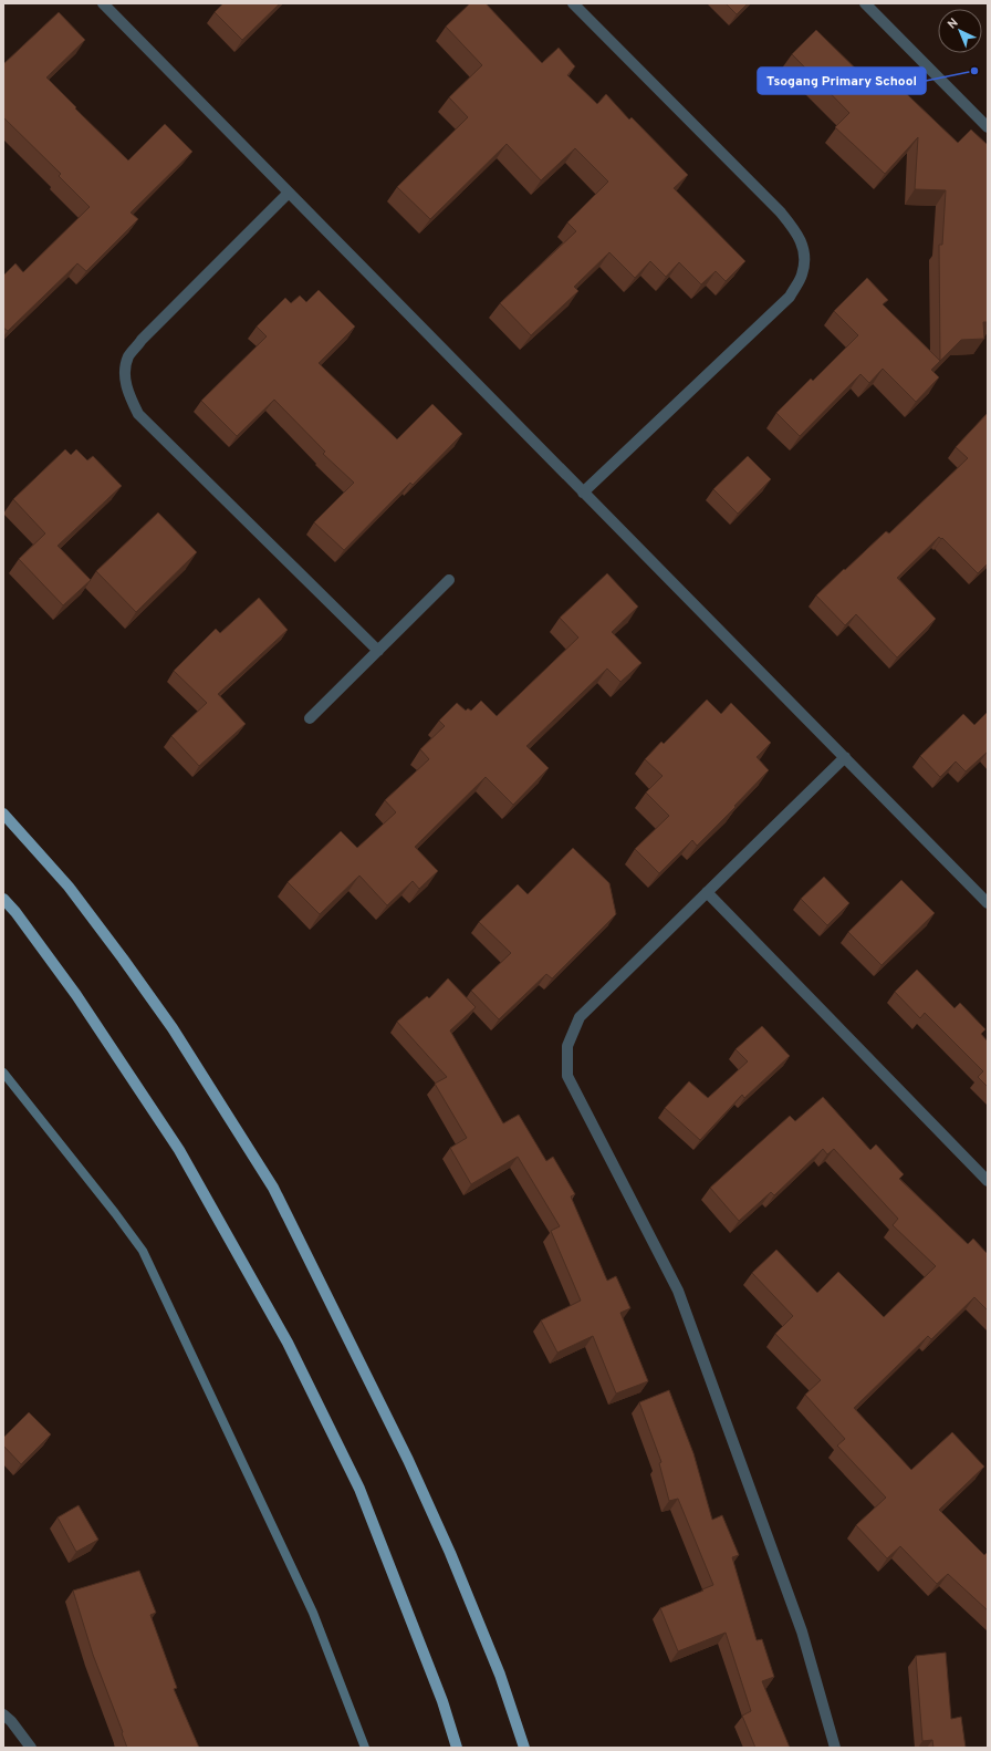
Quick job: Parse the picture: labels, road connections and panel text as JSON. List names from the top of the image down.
{
  "places": ["Tsogang Primary School"],
  "north": "top left"
}
